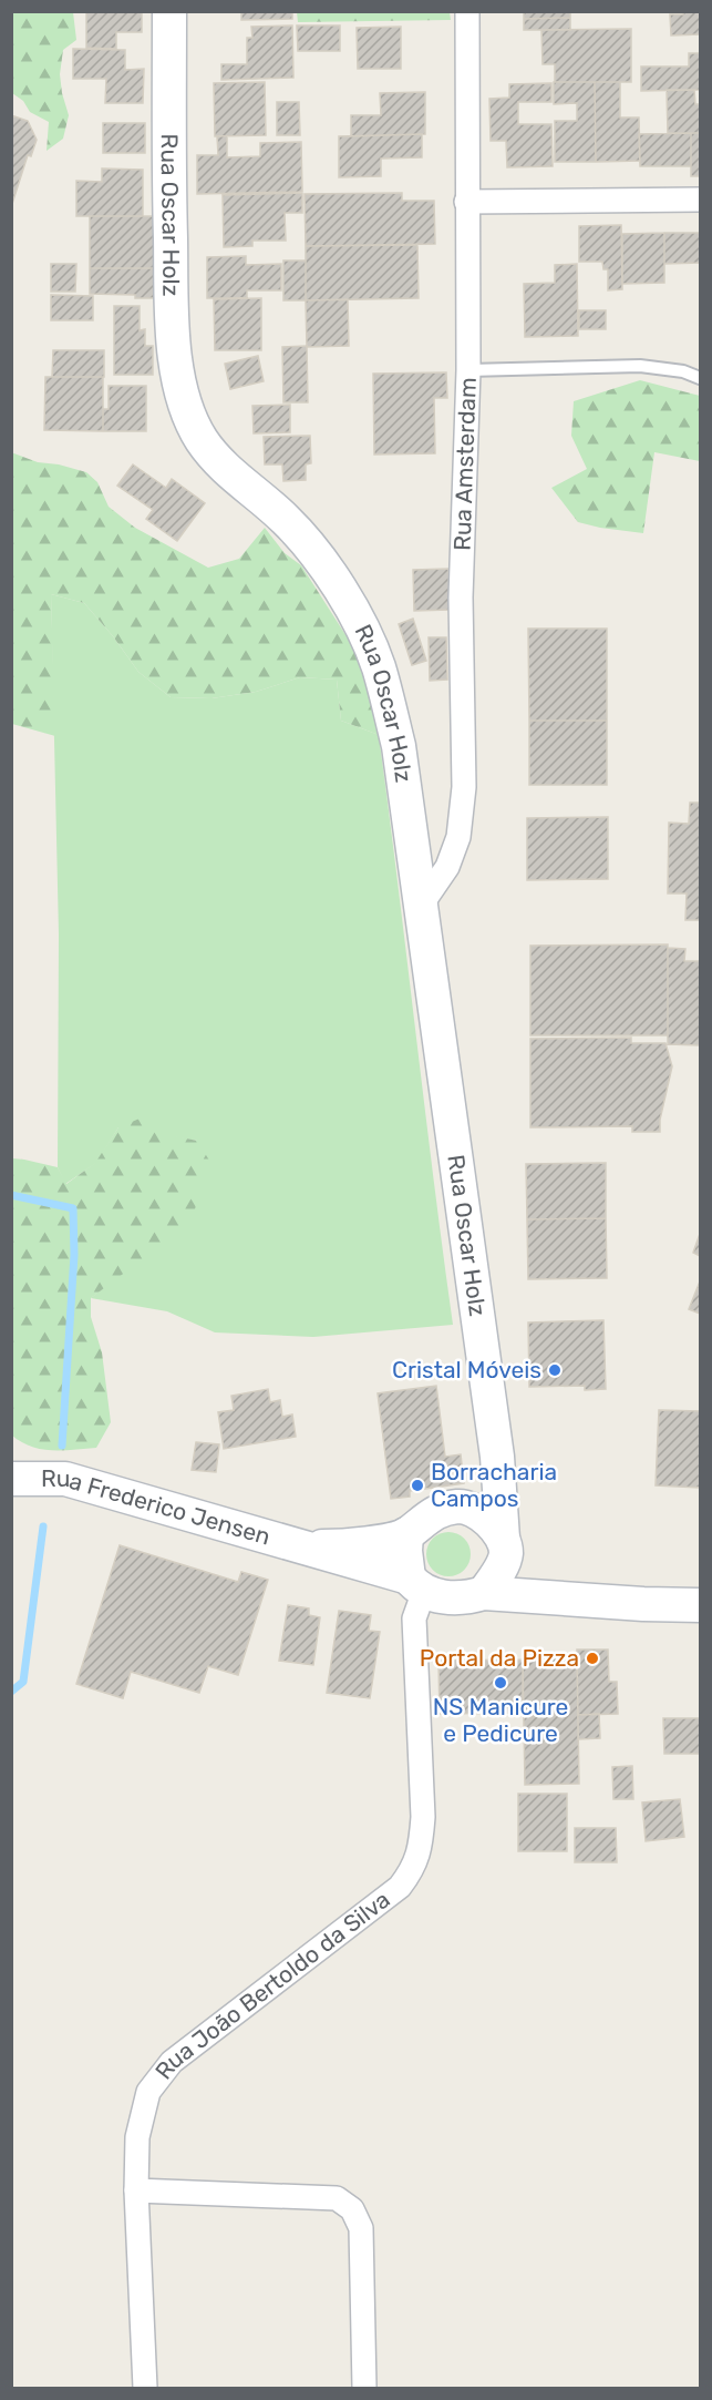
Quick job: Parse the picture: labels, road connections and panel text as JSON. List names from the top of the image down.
{
  "streets": {
    "street": [
      "Rua Oscar Holz",
      "Rua Amsterdam",
      "Rua Frederico Jensen",
      "Rua João Bertoldo da Silva"
    ]
  },
  "crossings": [
    ["Rua Oscar Holz", "Rua Amsterdam"],
    ["Rua Oscar Holz", "Rua Frederico Jensen"],
    ["Rua Oscar Holz", "Rua João Bertoldo da Silva"],
    ["Rua Frederico Jensen", "Rua João Bertoldo da Silva"]
  ],
  "places": [
    "Cristal Móveis",
    "Borracharia Campos",
    "Portal da Pizza",
    "NS Manicure e Pedicure"
  ]
}
